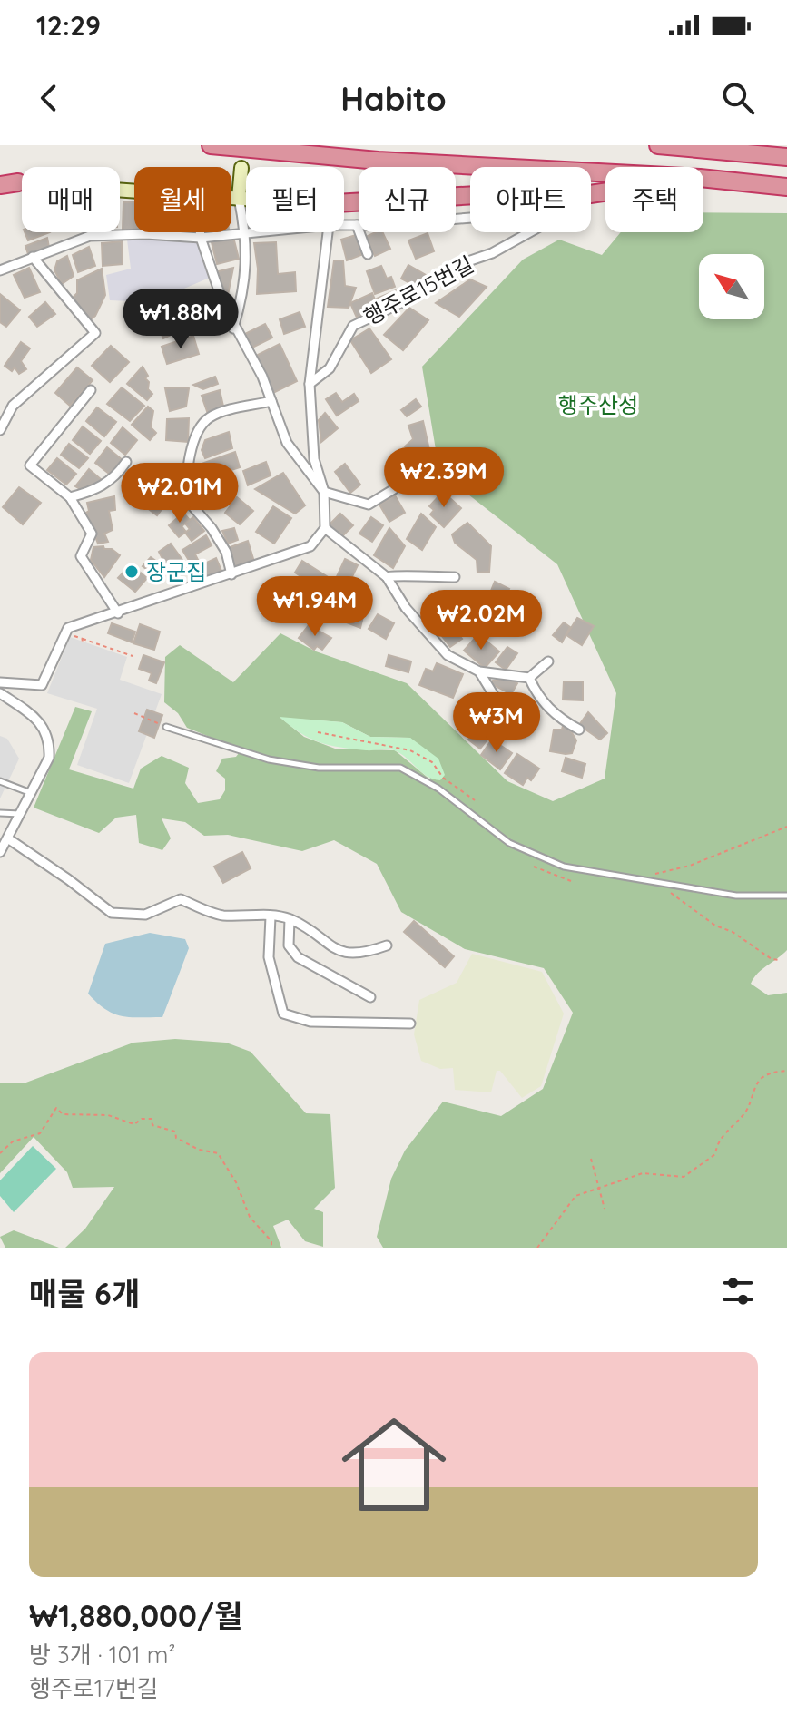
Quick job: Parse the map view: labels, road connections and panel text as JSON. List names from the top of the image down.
{
  "streets": {
    "street": ["행주로15번길"]
  },
  "parks": ["행주산성"],
  "places": ["장군집"],
  "north": "top left",
  "page": {
    "status": "12:29",
    "header": "Habito",
    "chip": [
      "매매",
      "월세",
      "필터",
      "신규",
      "아파트",
      "주택"
    ],
    "price": [
      "₩1.88M",
      "₩2.39M",
      "₩2.01M",
      "₩1.94M",
      "₩2.02M",
      "₩3M"
    ],
    "heading": "매물 6개",
    "list": [
      {
        "name": "₩1,880,000/월",
        "note": "방 3개 · 101 m² · 행주로17번길"
      }
    ]
  }
}
